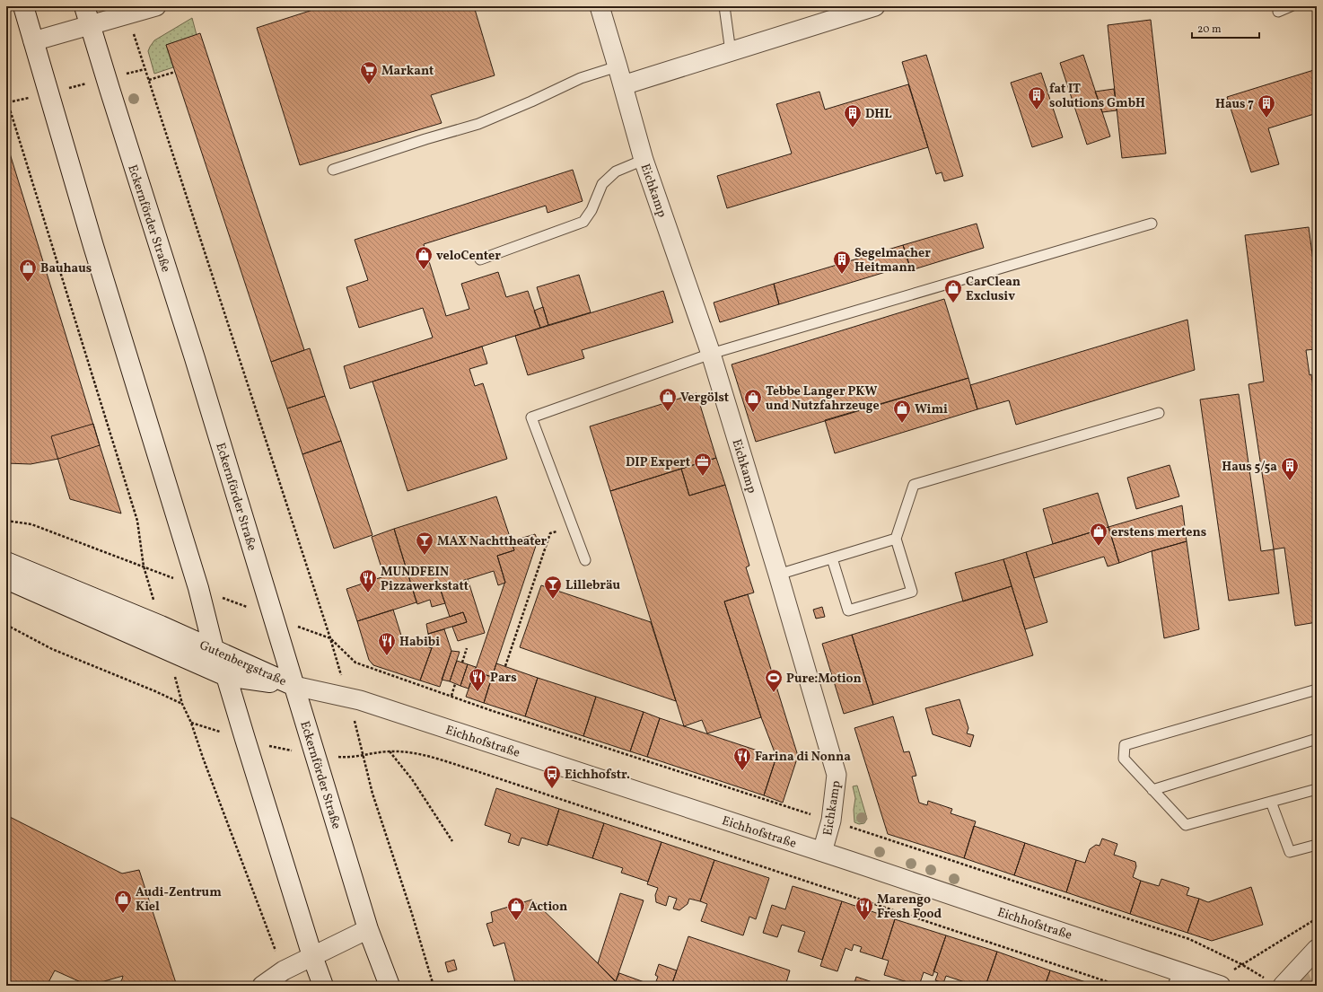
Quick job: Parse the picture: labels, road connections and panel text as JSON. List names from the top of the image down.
{
  "streets": {
    "main road": ["Eckernförder Straße", "Gutenbergstraße"],
    "street": ["Eichkamp", "Eichhofstraße"]
  },
  "crossings": [
    ["Eichkamp", "Eichhofstraße"],
    ["Eckernförder Straße", "Gutenbergstraße"],
    ["Eckernförder Straße", "Eichhofstraße"],
    ["Gutenbergstraße", "Eichhofstraße"]
  ],
  "places": {
    "supermarket": ["Markant"],
    "building": [
      "fat IT solutions GmbH",
      "Haus 7",
      "DHL",
      "Segelmacher Heitmann",
      "Haus 5/5a"
    ],
    "shop": [
      "veloCenter",
      "Bauhaus",
      "CarClean Exclusiv",
      "Vergölst",
      "Tebbe Langer PKW und Nutzfahrzeuge",
      "Wimi",
      "erstens mertens",
      "Audi-Zentrum Kiel",
      "Action"
    ],
    "office": ["DIP Expert"],
    "bar": ["MAX Nachttheater", "Lillebräu"],
    "restaurant": [
      "MUNDFEIN Pizzawerkstatt",
      "Habibi",
      "Pars",
      "Farina di Nonna",
      "Marengo Fresh Food"
    ],
    "sports": ["Pure:Motion"],
    "bus stop": ["Eichhofstr."]
  },
  "scale_bar": "20 m"
}
